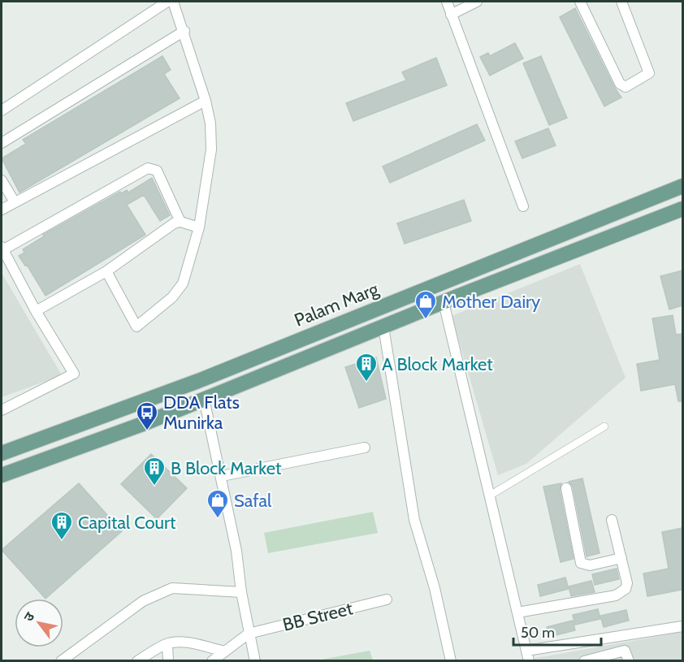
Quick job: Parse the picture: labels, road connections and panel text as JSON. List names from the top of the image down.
{
  "streets": {
    "main road": ["Palam Marg"],
    "street": ["BB Street"]
  },
  "places": {
    "shop": ["Mother Dairy", "Safal"],
    "building": ["A Block Market", "B Block Market", "Capital Court"],
    "bus stop": ["DDA Flats Munirka"]
  },
  "scale_bar": "50 m",
  "north": "top left"
}
